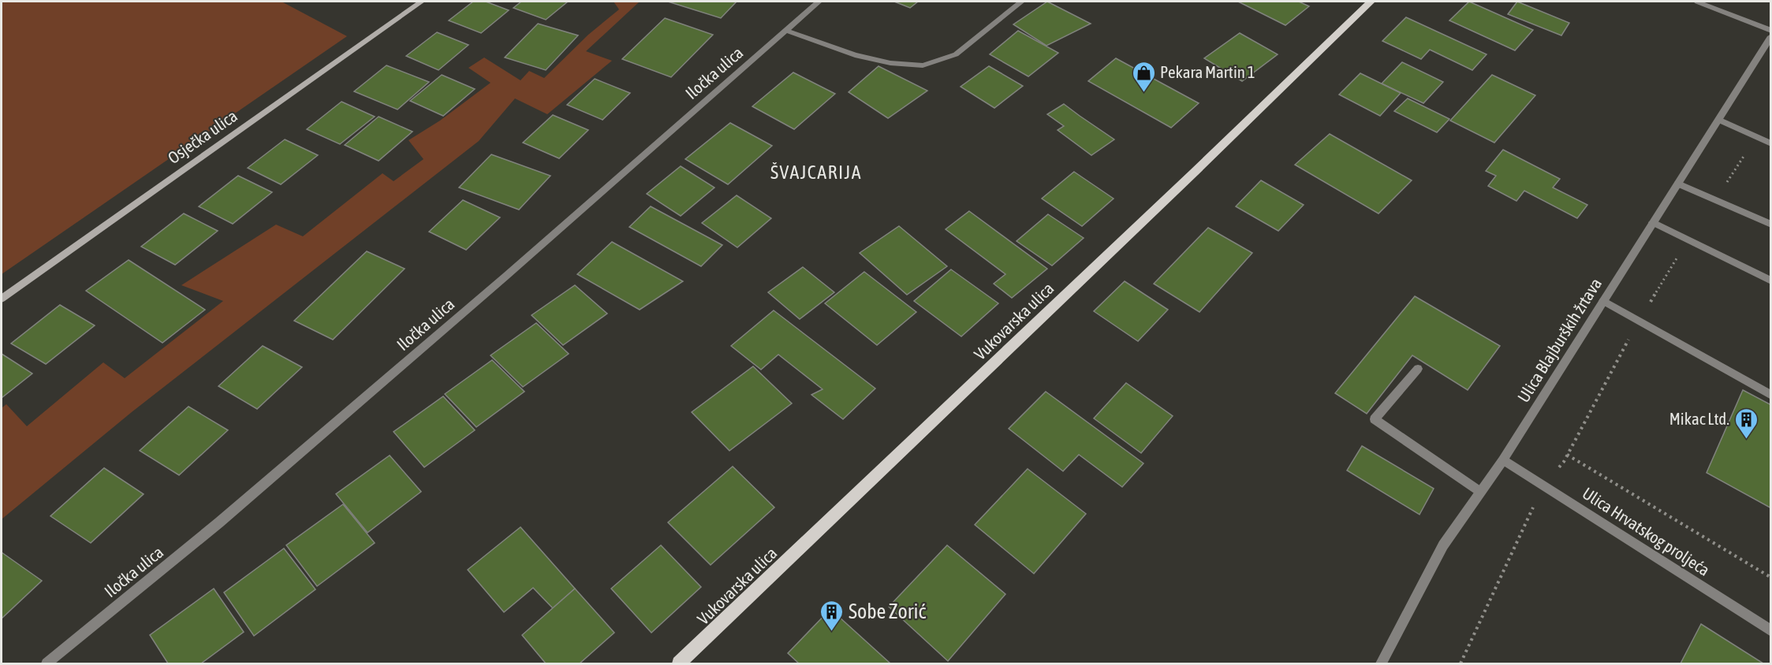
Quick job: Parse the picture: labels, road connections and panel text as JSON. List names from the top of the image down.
{
  "streets": {
    "main road": ["Vukovarska ulica"],
    "street": [
      "Iločka ulica",
      "Osječka ulica",
      "Ulica Blajburških žrtava",
      "Ulica Hrvatskog proljeća"
    ]
  },
  "crossings": [
    ["Ulica Blajburških žrtava", "Ulica Hrvatskog proljeća"]
  ],
  "districts": ["ŠVAJCARIJA"],
  "places": {
    "shop": ["Pekara Martin 1"],
    "building": ["Mikac Ltd.", "Sobe Zorić"]
  }
}
